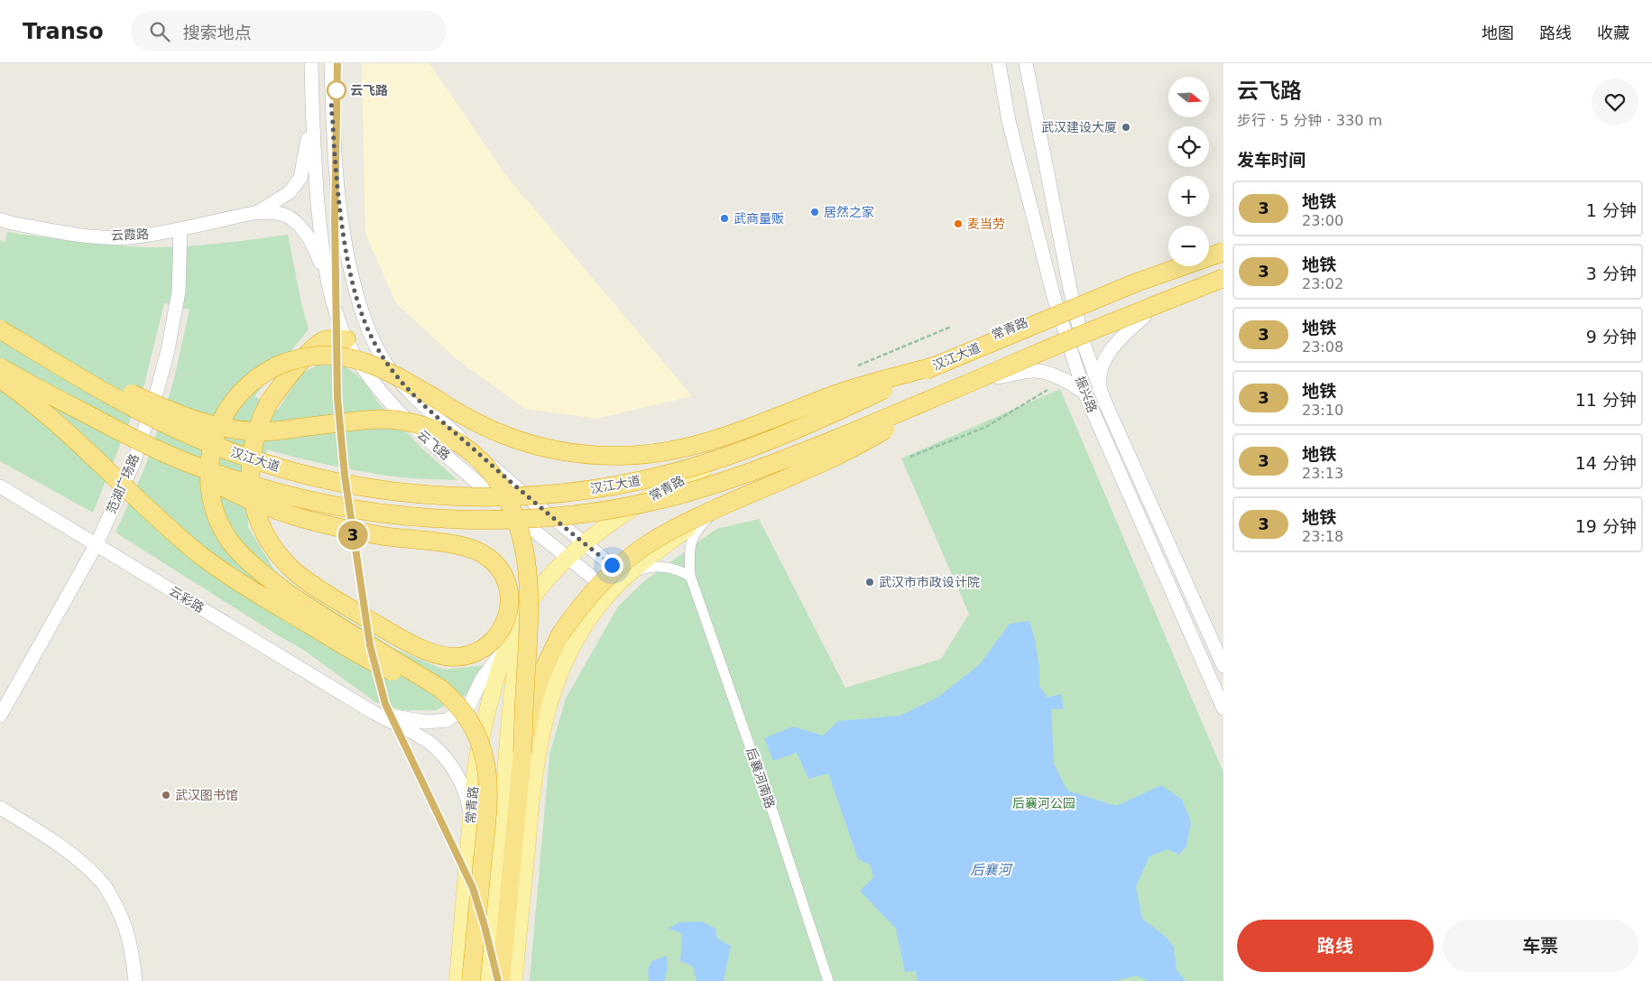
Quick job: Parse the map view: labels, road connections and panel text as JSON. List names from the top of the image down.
{
  "streets": {
    "highway": ["汉江大道"],
    "main road": ["常青路"],
    "street": [
      "云霞路",
      "振兴路",
      "云飞路",
      "范湖广场路",
      "云彩路",
      "后襄河南路"
    ]
  },
  "crossings": [
    ["云霞路", "范湖广场路"],
    ["常青路", "振兴路"],
    ["常青路", "云飞路"],
    ["常青路", "云彩路"],
    ["范湖广场路", "云彩路"]
  ],
  "water": ["后襄河"],
  "parks": ["后襄河公园"],
  "places": [
    "云飞路",
    "武汉建设大厦",
    "居然之家",
    "武商量贩",
    "麦当劳",
    "武汉市市政设计院",
    "武汉图书馆"
  ],
  "lines": ["metro line 3"],
  "north": "right",
  "page": {
    "header": "Transo",
    "search": "搜索地点",
    "nav": ["地图", "路线", "收藏"],
    "on_map": "3",
    "heading": [
      ["云飞路", "步行 · 5 分钟 · 330 m"],
      "发车时间"
    ],
    "map_buttons": ["+", "−"],
    "list": [
      {
        "mark": "3",
        "name": "地铁",
        "note": "23:00",
        "value": "1 分钟"
      },
      {
        "mark": "3",
        "name": "地铁",
        "note": "23:02",
        "value": "3 分钟"
      },
      {
        "mark": "3",
        "name": "地铁",
        "note": "23:08",
        "value": "9 分钟"
      },
      {
        "mark": "3",
        "name": "地铁",
        "note": "23:10",
        "value": "11 分钟"
      },
      {
        "mark": "3",
        "name": "地铁",
        "note": "23:13",
        "value": "14 分钟"
      },
      {
        "mark": "3",
        "name": "地铁",
        "note": "23:18",
        "value": "19 分钟"
      }
    ],
    "buttons": ["路线", "车票"]
  }
}
